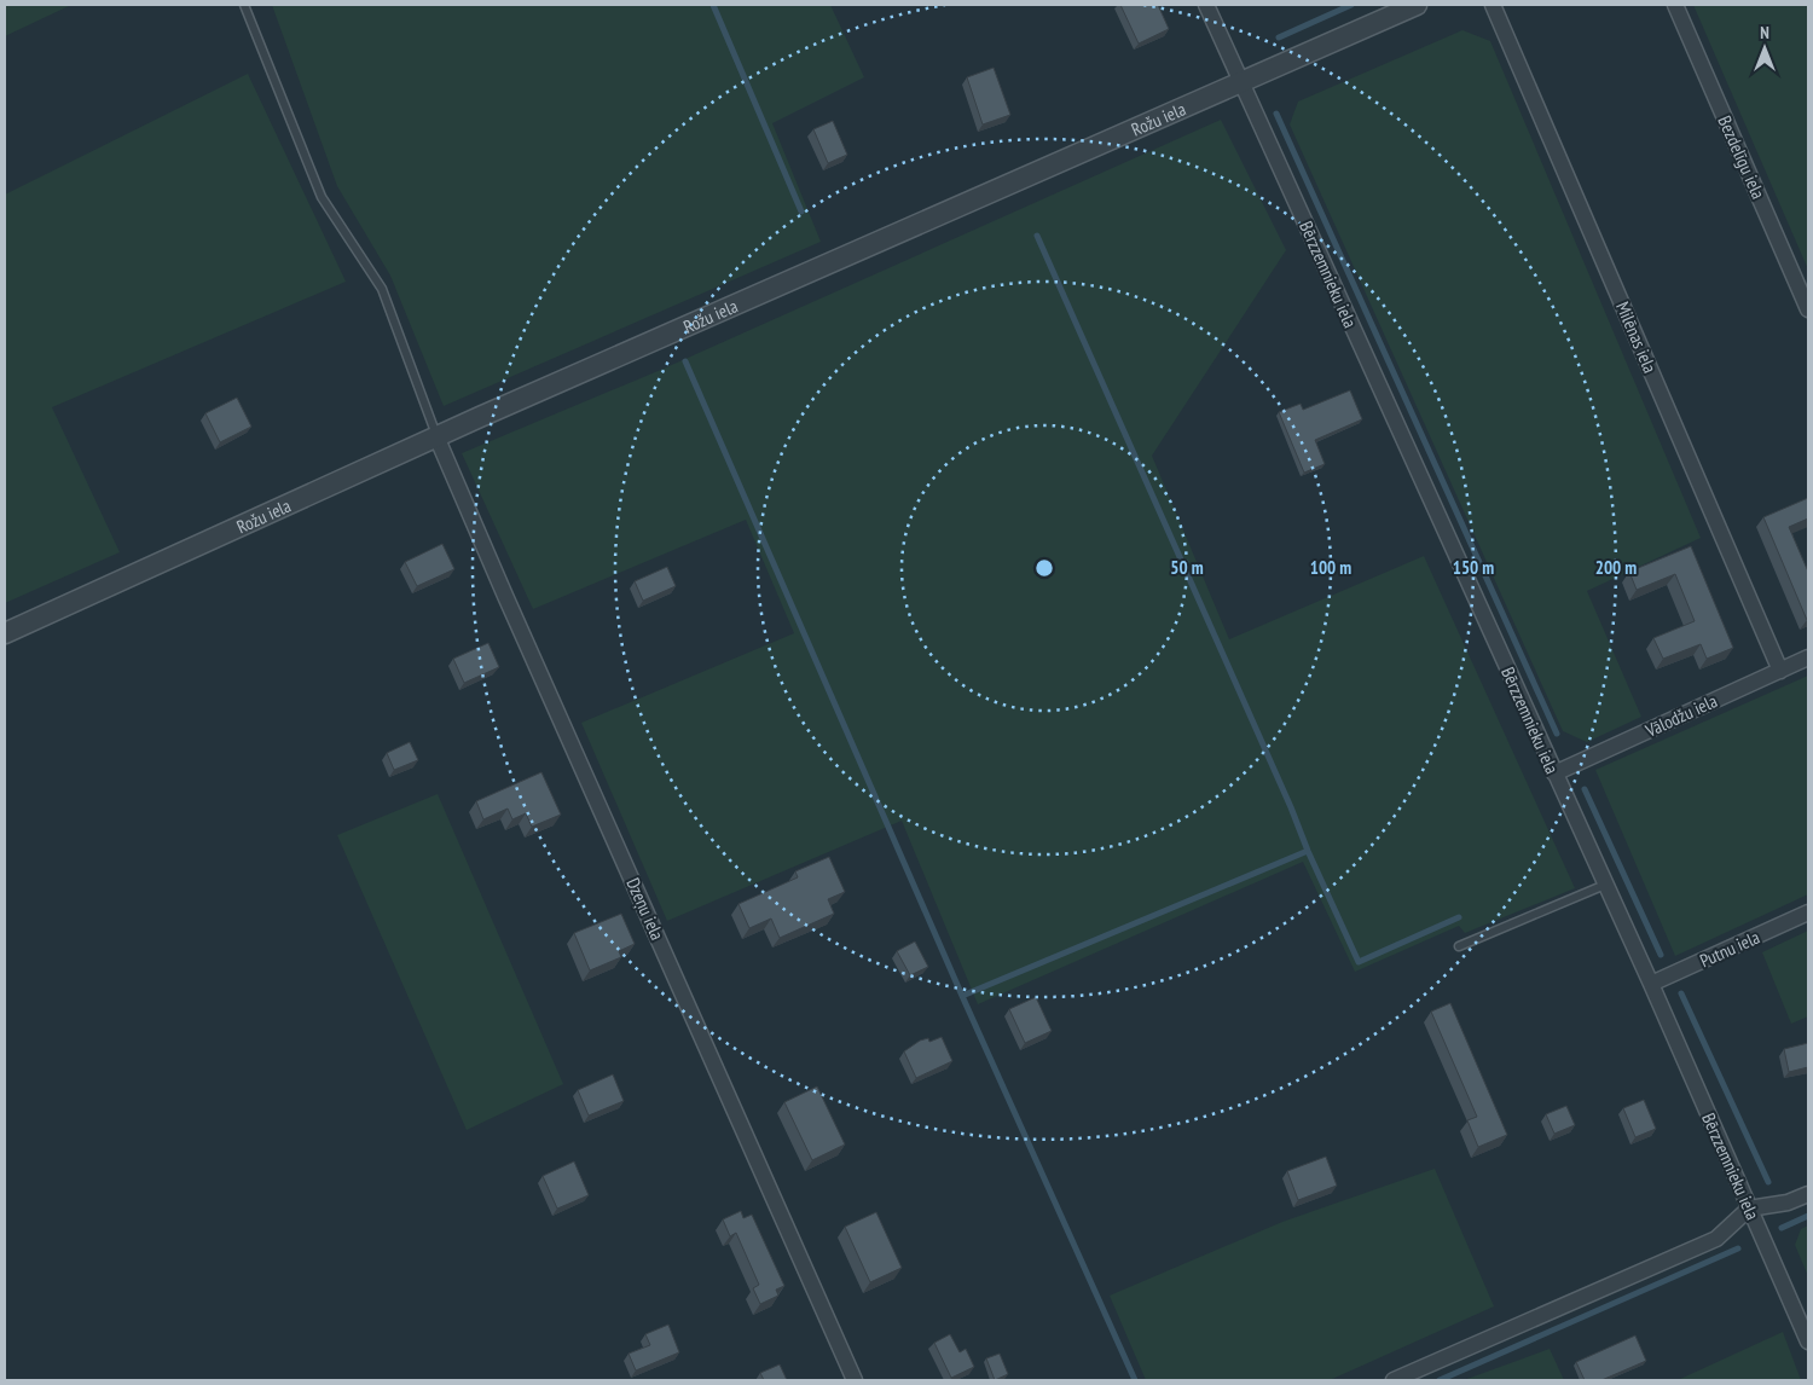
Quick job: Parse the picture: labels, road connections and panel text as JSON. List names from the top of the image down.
{
  "streets": {
    "street": [
      "Rožu iela",
      "Bezdelīgu iela",
      "Bērzzemnieku iela",
      "Milēnas iela",
      "Vālodžu iela",
      "Dzeņu iela",
      "Putnu iela"
    ]
  },
  "crossings": [
    ["Rožu iela", "Bērzzemnieku iela"],
    ["Rožu iela", "Dzeņu iela"],
    ["Bērzzemnieku iela", "Vālodžu iela"],
    ["Bērzzemnieku iela", "Putnu iela"],
    ["Milēnas iela", "Vālodžu iela"]
  ],
  "north": "top",
  "rings": [
    "50 m",
    "100 m",
    "150 m",
    "200 m"
  ]
}
